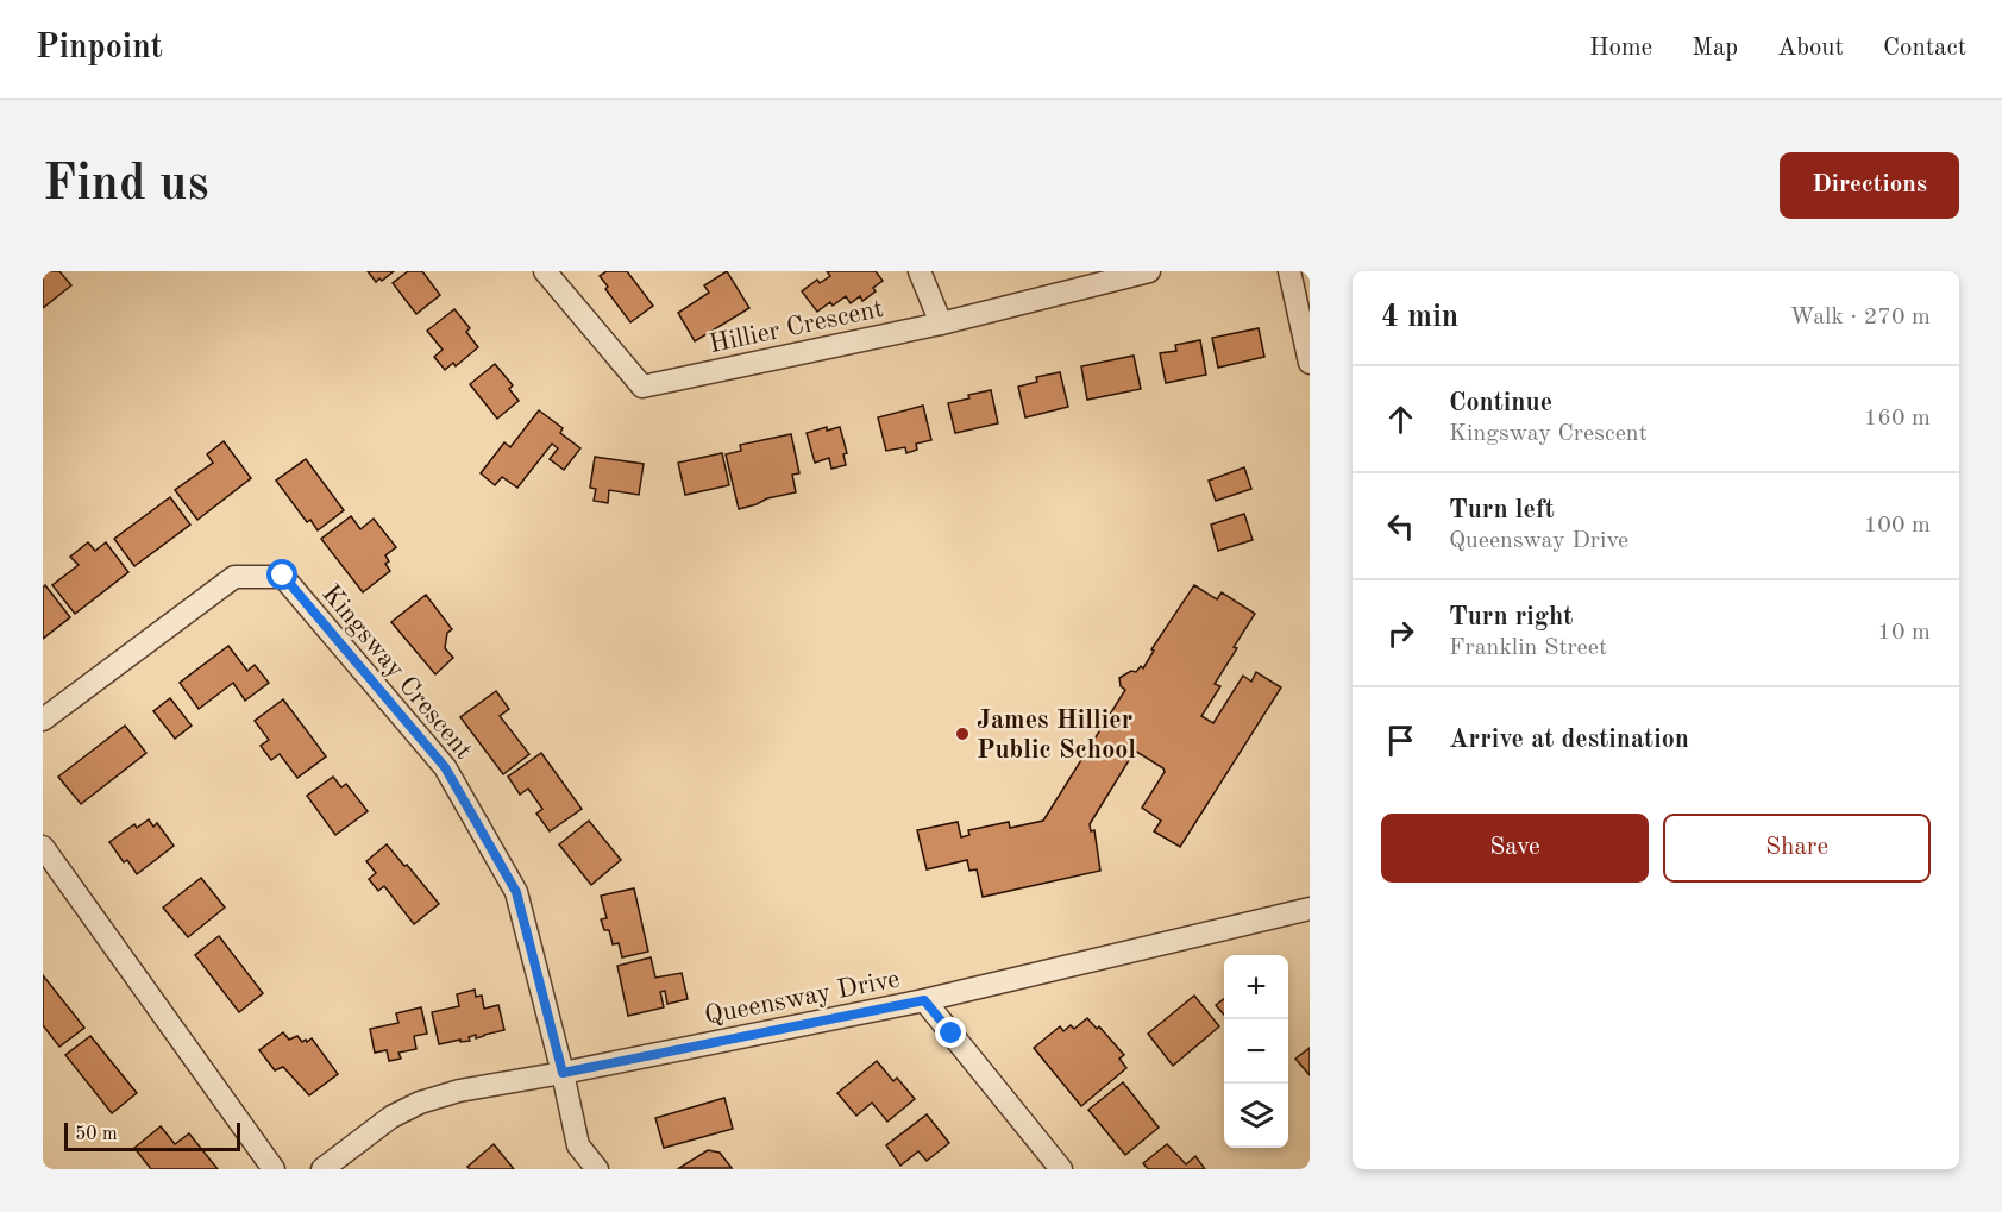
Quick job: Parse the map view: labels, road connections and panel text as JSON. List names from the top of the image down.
{
  "streets": {
    "street": ["Hillier Crescent", "Kingsway Crescent", "Queensway Drive"]
  },
  "crossings": [
    ["Kingsway Crescent", "Queensway Drive"]
  ],
  "places": ["James Hillier Public School"],
  "scale_bar": "50 m",
  "page": {
    "header": "Pinpoint",
    "nav": [
      "Home",
      "Map",
      "About",
      "Contact"
    ],
    "buttons": [
      "Directions",
      ["Save", "Share"]
    ],
    "title": "Find us",
    "heading": ["4 min", "Walk · 270 m"],
    "list": [
      ["Continue", "Kingsway Crescent", "160 m"],
      ["Turn left", "Queensway Drive", "100 m"],
      ["Turn right", "Franklin Street", "10 m"],
      "Arrive at destination"
    ],
    "map_buttons": ["+", "−"],
    "scale": "50 m"
  }
}
